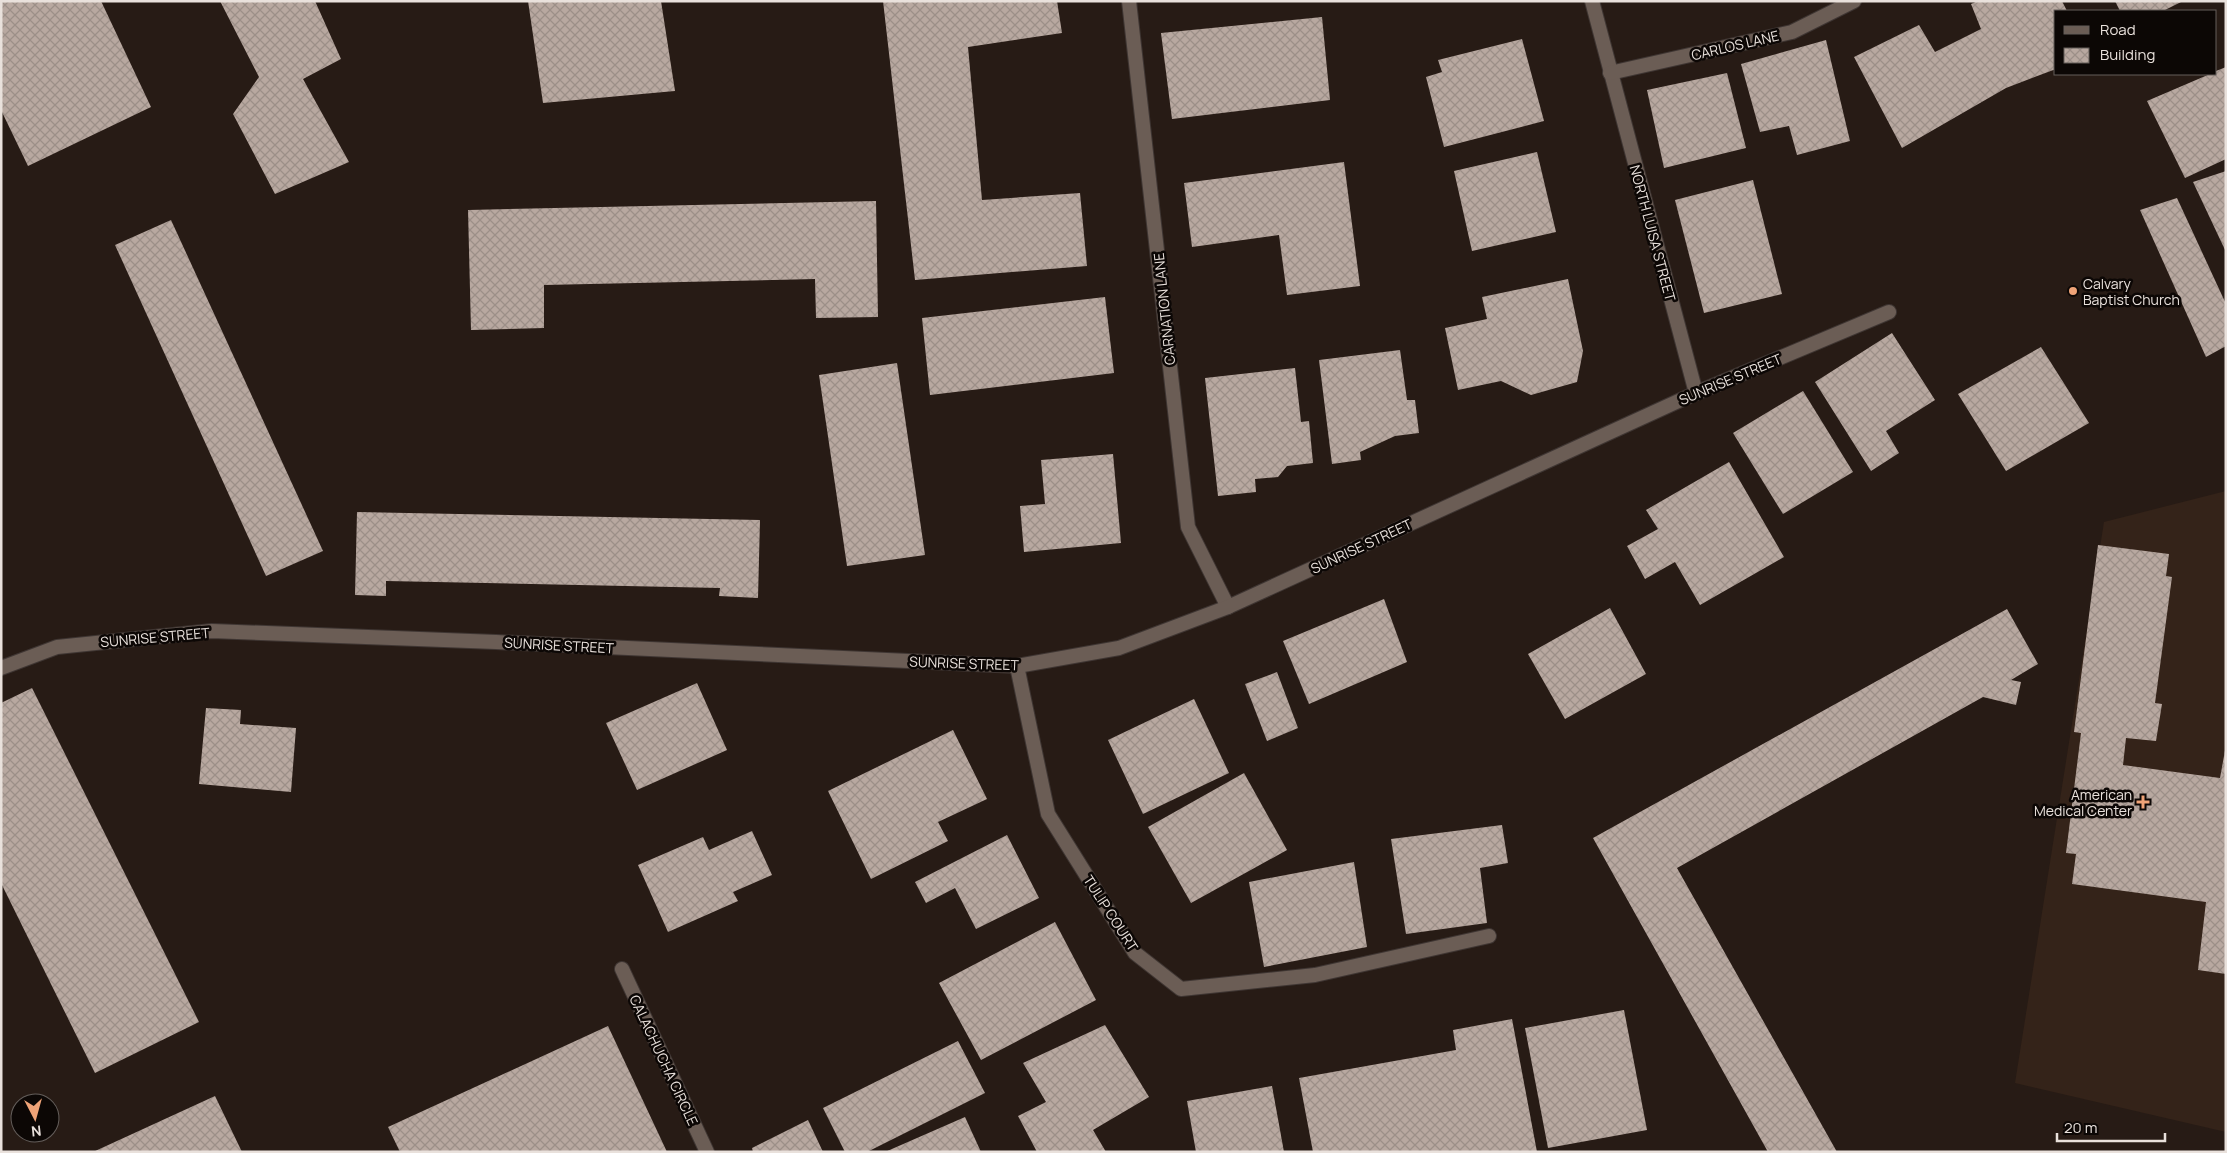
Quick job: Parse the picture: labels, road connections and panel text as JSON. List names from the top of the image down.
{
  "streets": {
    "street": [
      "CARLOS LANE",
      "NORTH LUISA STREET",
      "CARNATION LANE",
      "SUNRISE STREET",
      "TULIP COURT",
      "CALACHUCHA CIRCLE"
    ]
  },
  "crossings": [
    ["CARLOS LANE", "NORTH LUISA STREET"],
    ["NORTH LUISA STREET", "SUNRISE STREET"],
    ["CARNATION LANE", "SUNRISE STREET"],
    ["SUNRISE STREET", "TULIP COURT"]
  ],
  "places": {
    "other": ["Calvary Baptist Church"],
    "health": ["American Medical Center"]
  },
  "legend": ["Road", "Building"],
  "scale_bar": "20 m",
  "north": "bottom"
}
